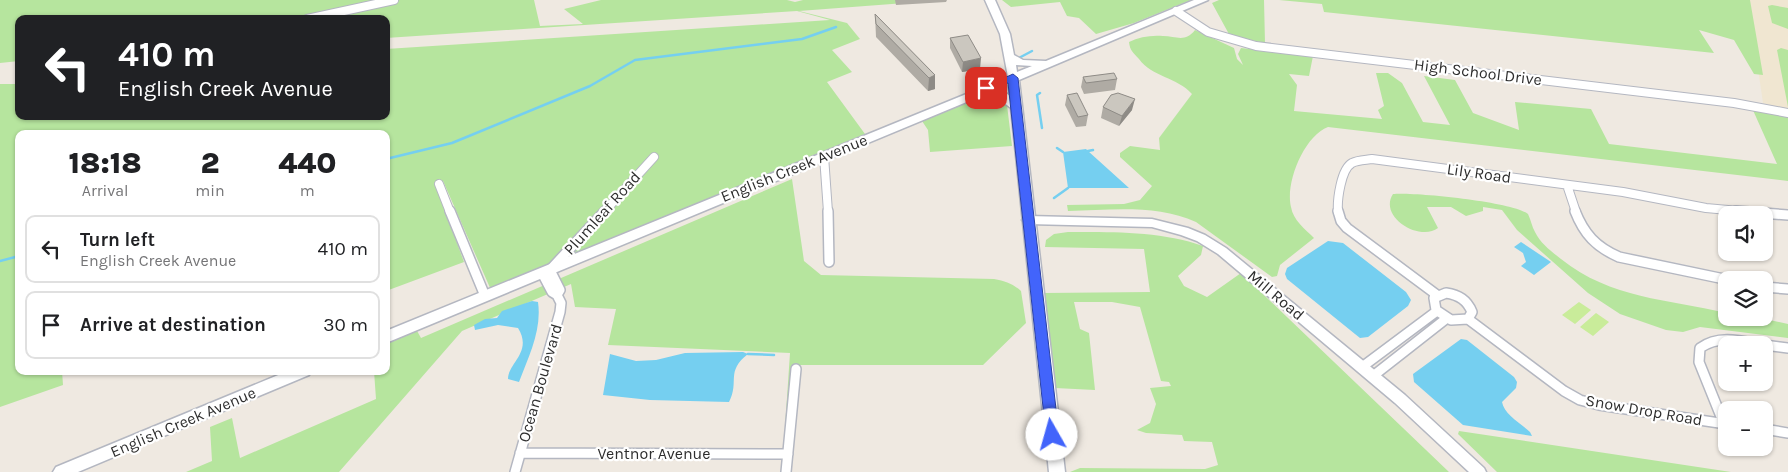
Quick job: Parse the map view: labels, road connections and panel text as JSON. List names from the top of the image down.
{
  "streets": {
    "main road": ["English Creek Avenue"],
    "street": [
      "High School Drive",
      "Lily Road",
      "Plumleaf Road",
      "Mill Road",
      "Ocean Boulevard",
      "Snow Drop Road",
      "Ventnor Avenue"
    ]
  },
  "crossings": [
    ["High School Drive", "English Creek Avenue"],
    ["English Creek Avenue", "Plumleaf Road"],
    ["English Creek Avenue", "Ocean Boulevard"],
    ["Lily Road", "Snow Drop Road"],
    ["Plumleaf Road", "Ocean Boulevard"],
    ["Ocean Boulevard", "Ventnor Avenue"]
  ],
  "page": {
    "turn": ["410 m", "English Creek Avenue"],
    "eta": [
      "18:18",
      "Arrival",
      "2",
      "min",
      "440",
      "m"
    ],
    "map_buttons": ["+", "−"],
    "list": [
      {
        "name": "Turn left",
        "note": "English Creek Avenue",
        "value": "410 m"
      },
      {
        "name": "Arrive at destination",
        "value": "30 m"
      }
    ]
  }
}
